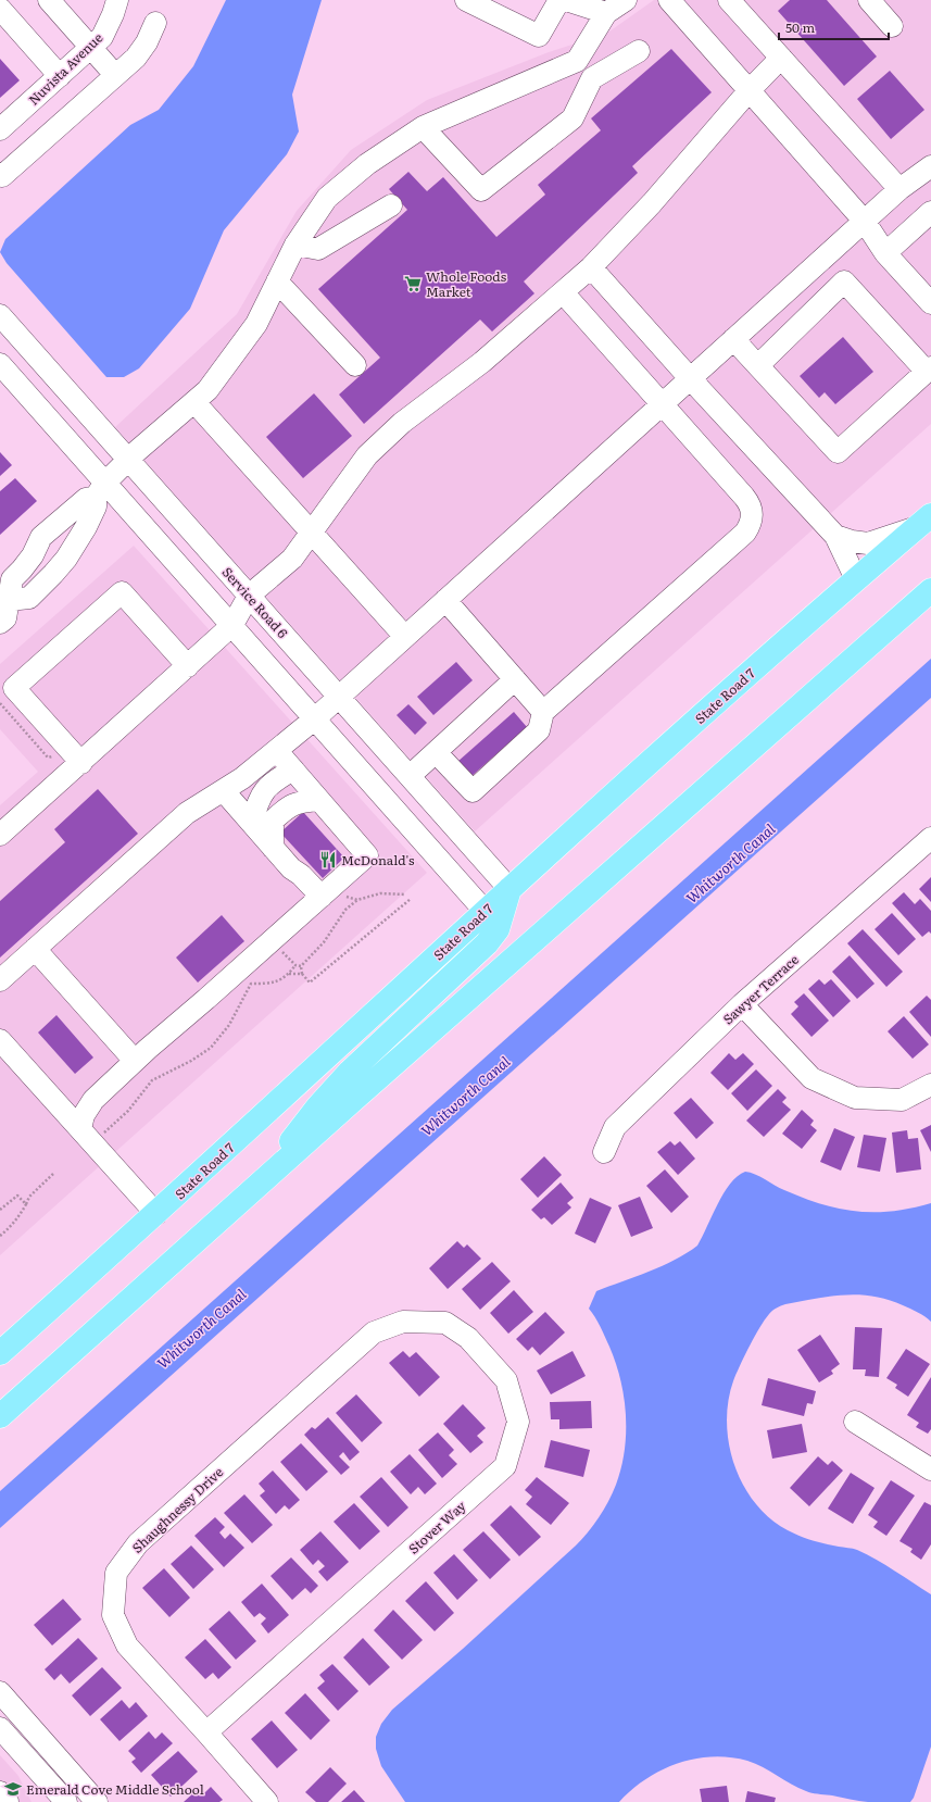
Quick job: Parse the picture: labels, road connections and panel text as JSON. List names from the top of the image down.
{
  "streets": {
    "main road": ["State Road 7"],
    "street": [
      "Nuvista Avenue",
      "Service Road 6",
      "Sawyer Terrace",
      "Shaughnessy Drive",
      "Stover Way"
    ]
  },
  "crossings": [
    ["Service Road 6", "State Road 7"],
    ["Shaughnessy Drive", "Stover Way"]
  ],
  "water": ["Whitworth Canal"],
  "places": {
    "supermarket": ["Whole Foods Market"],
    "restaurant": ["McDonald's"],
    "school or university": ["Emerald Cove Middle School"]
  },
  "scale_bar": "50 m"
}
